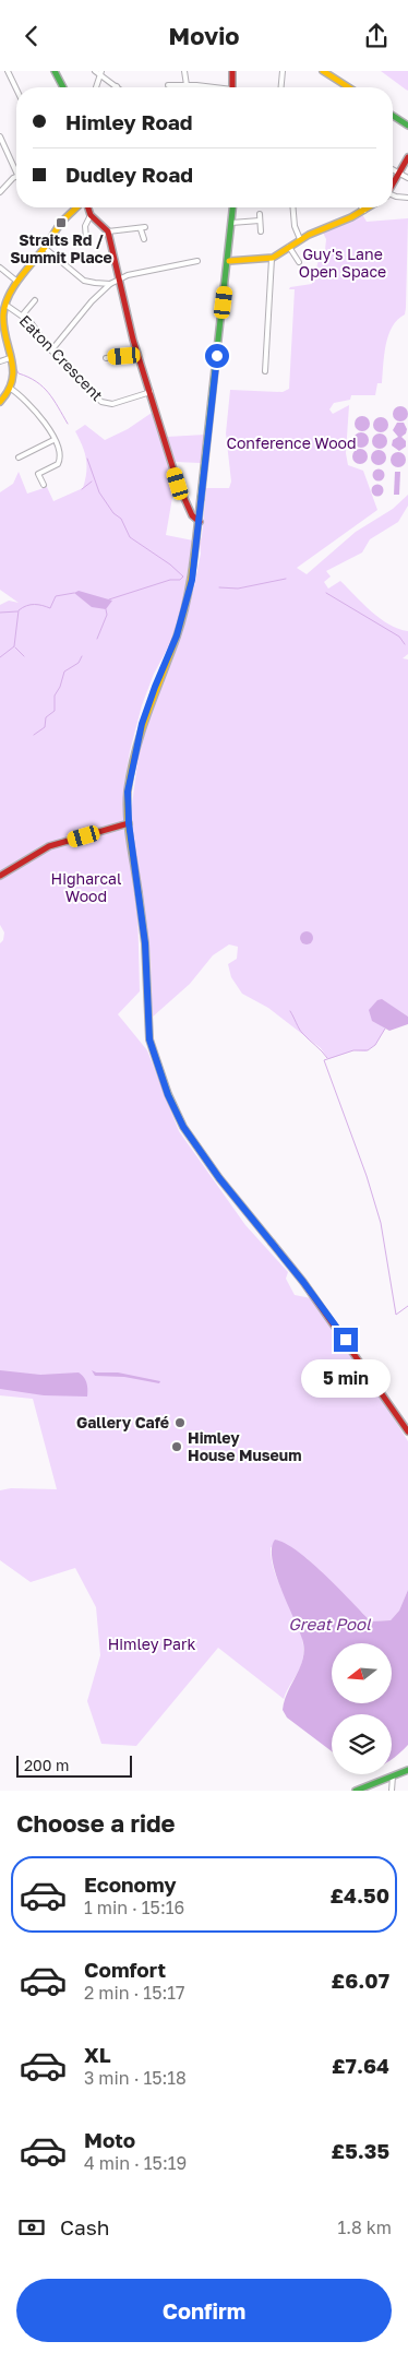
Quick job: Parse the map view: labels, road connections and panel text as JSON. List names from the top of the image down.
{
  "streets": {
    "street": ["Eaton Crescent"]
  },
  "water": ["Great Pool"],
  "parks": [
    "Guy's Lane Open Space",
    "Conference Wood",
    "Higharcal Wood",
    "Himley Park"
  ],
  "places": {
    "transit": ["Straits Rd / Summit Place"],
    "other": ["Gallery Café", "Himley House Museum"]
  },
  "scale_bar": "200 m",
  "north": "left",
  "page": {
    "header": "Movio",
    "banner": ["Himley Road", "Dudley Road"],
    "bubble": "5 min",
    "scale": "200 m",
    "heading": "Choose a ride",
    "list": [
      {
        "name": "Economy",
        "note": "1 min · 15:16",
        "value": "£4.50"
      },
      {
        "name": "Comfort",
        "note": "2 min · 15:17",
        "value": "£6.07"
      },
      {
        "name": "XL",
        "note": "3 min · 15:18",
        "value": "£7.64"
      },
      {
        "name": "Moto",
        "note": "4 min · 15:19",
        "value": "£5.35"
      }
    ],
    "pay": ["Cash", "1.8 km"],
    "buttons": "Confirm"
  }
}
